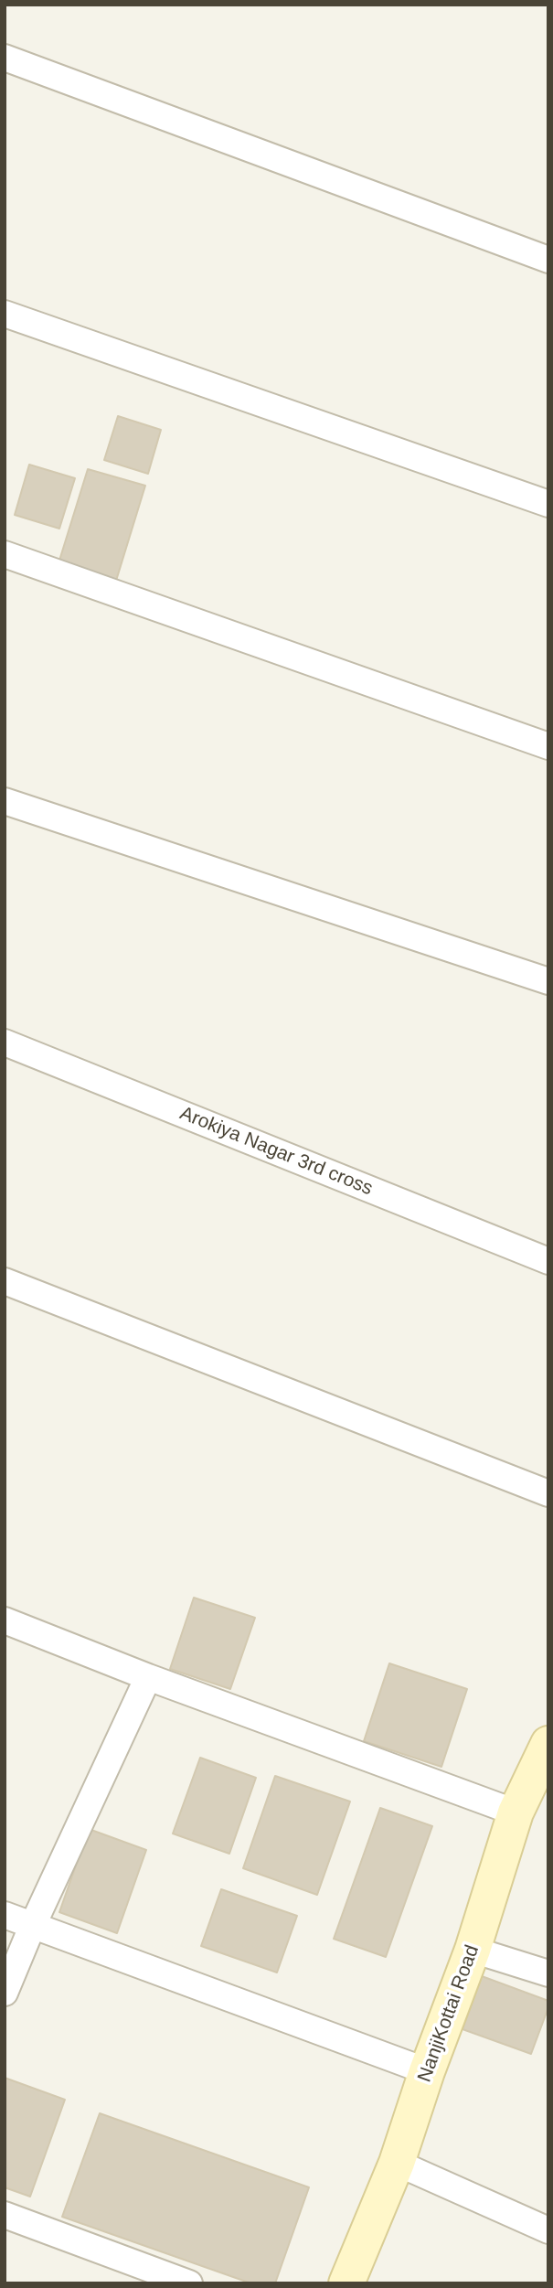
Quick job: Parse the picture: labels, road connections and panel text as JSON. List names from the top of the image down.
{
  "streets": {
    "main road": ["NanjiKottai Road"],
    "street": ["Arokiya Nagar 3rd cross"]
  }
}
